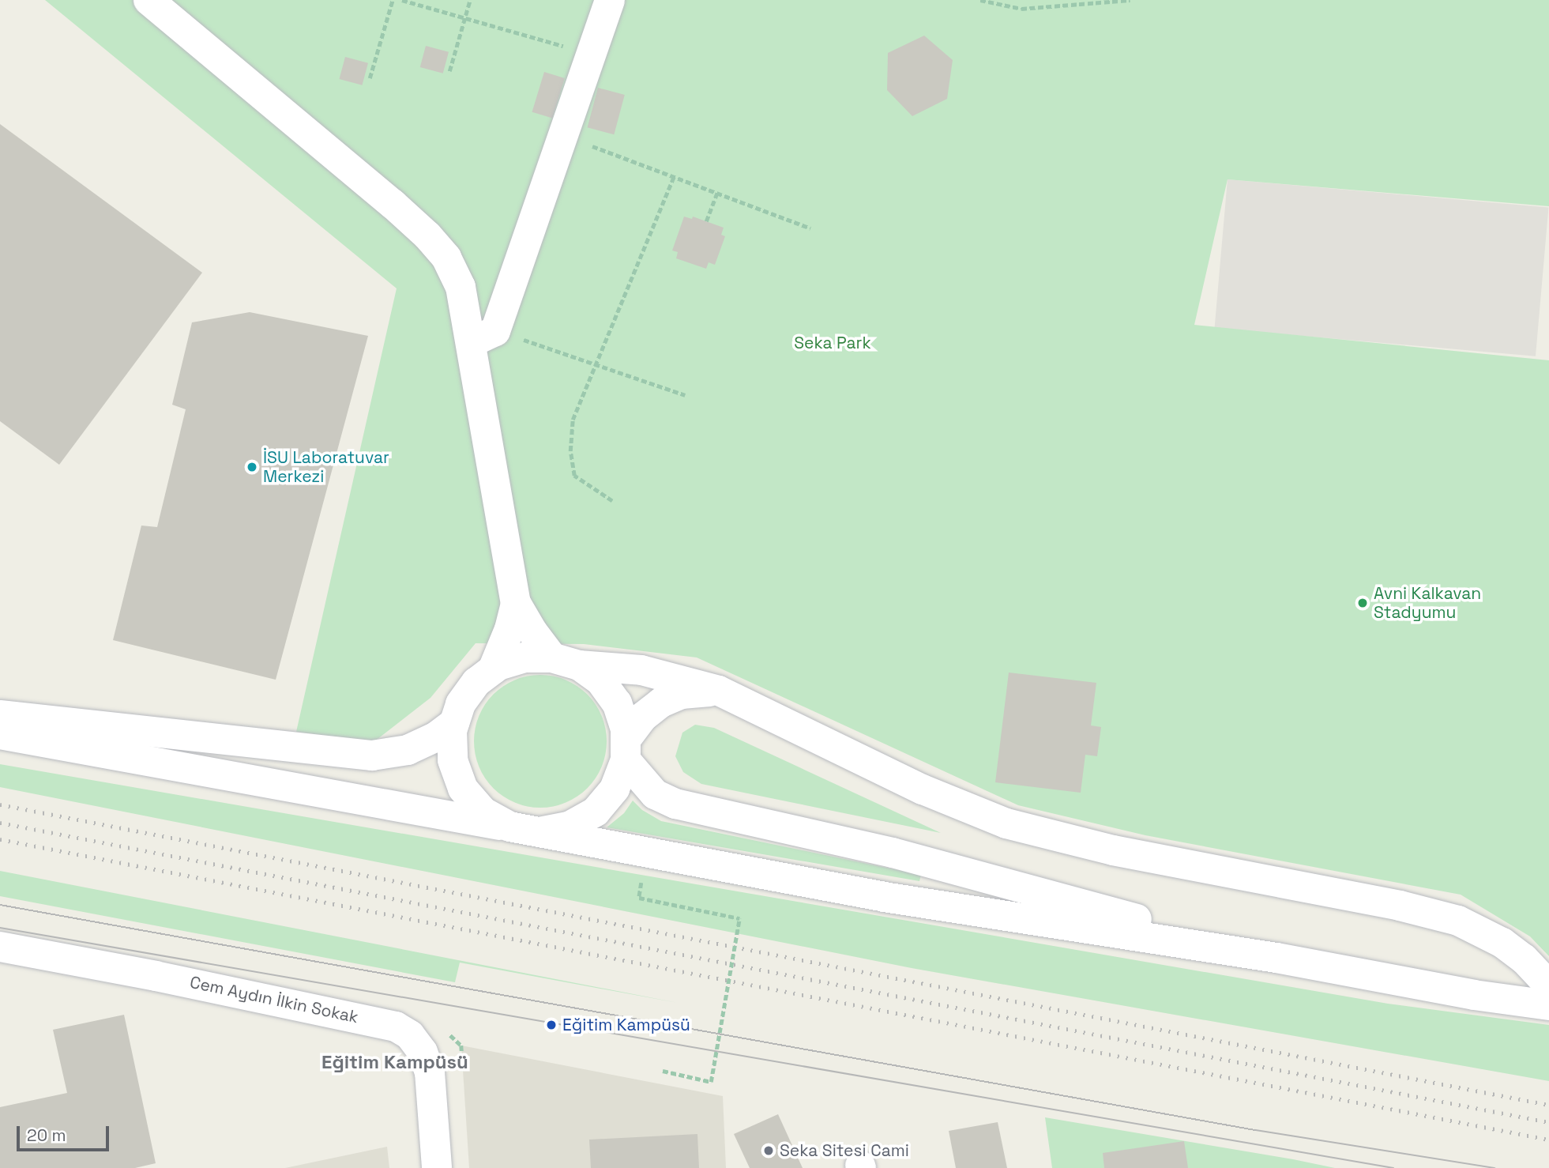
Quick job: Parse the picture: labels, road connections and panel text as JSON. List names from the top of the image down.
{
  "streets": {
    "main road": ["Cem Aydın İlkin Sokak"]
  },
  "districts": ["Eğitim Kampüsü"],
  "parks": ["Seka Park"],
  "places": [
    "İSU Laboratuvar Merkezi",
    "Avni Kalkavan Stadyumu",
    "Eğitim Kampüsü",
    "Seka Sitesi Cami"
  ],
  "scale_bar": "20 m"
}
